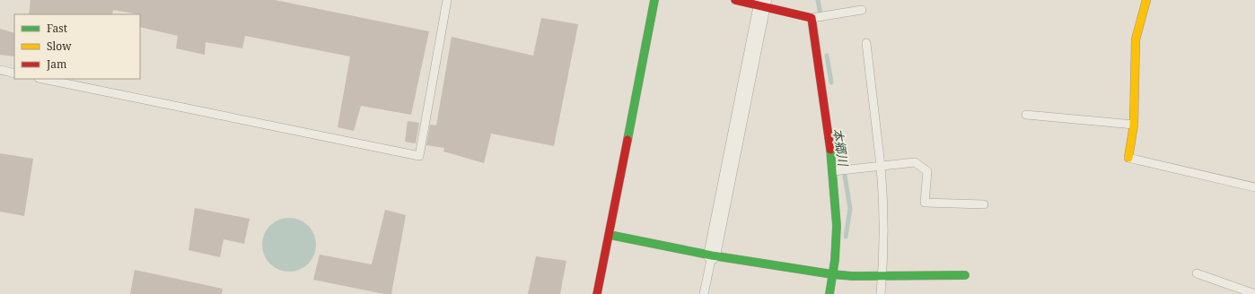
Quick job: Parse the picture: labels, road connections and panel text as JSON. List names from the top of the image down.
{
  "water": ["本郷川"],
  "legend": ["Fast", "Slow", "Jam"]
}
